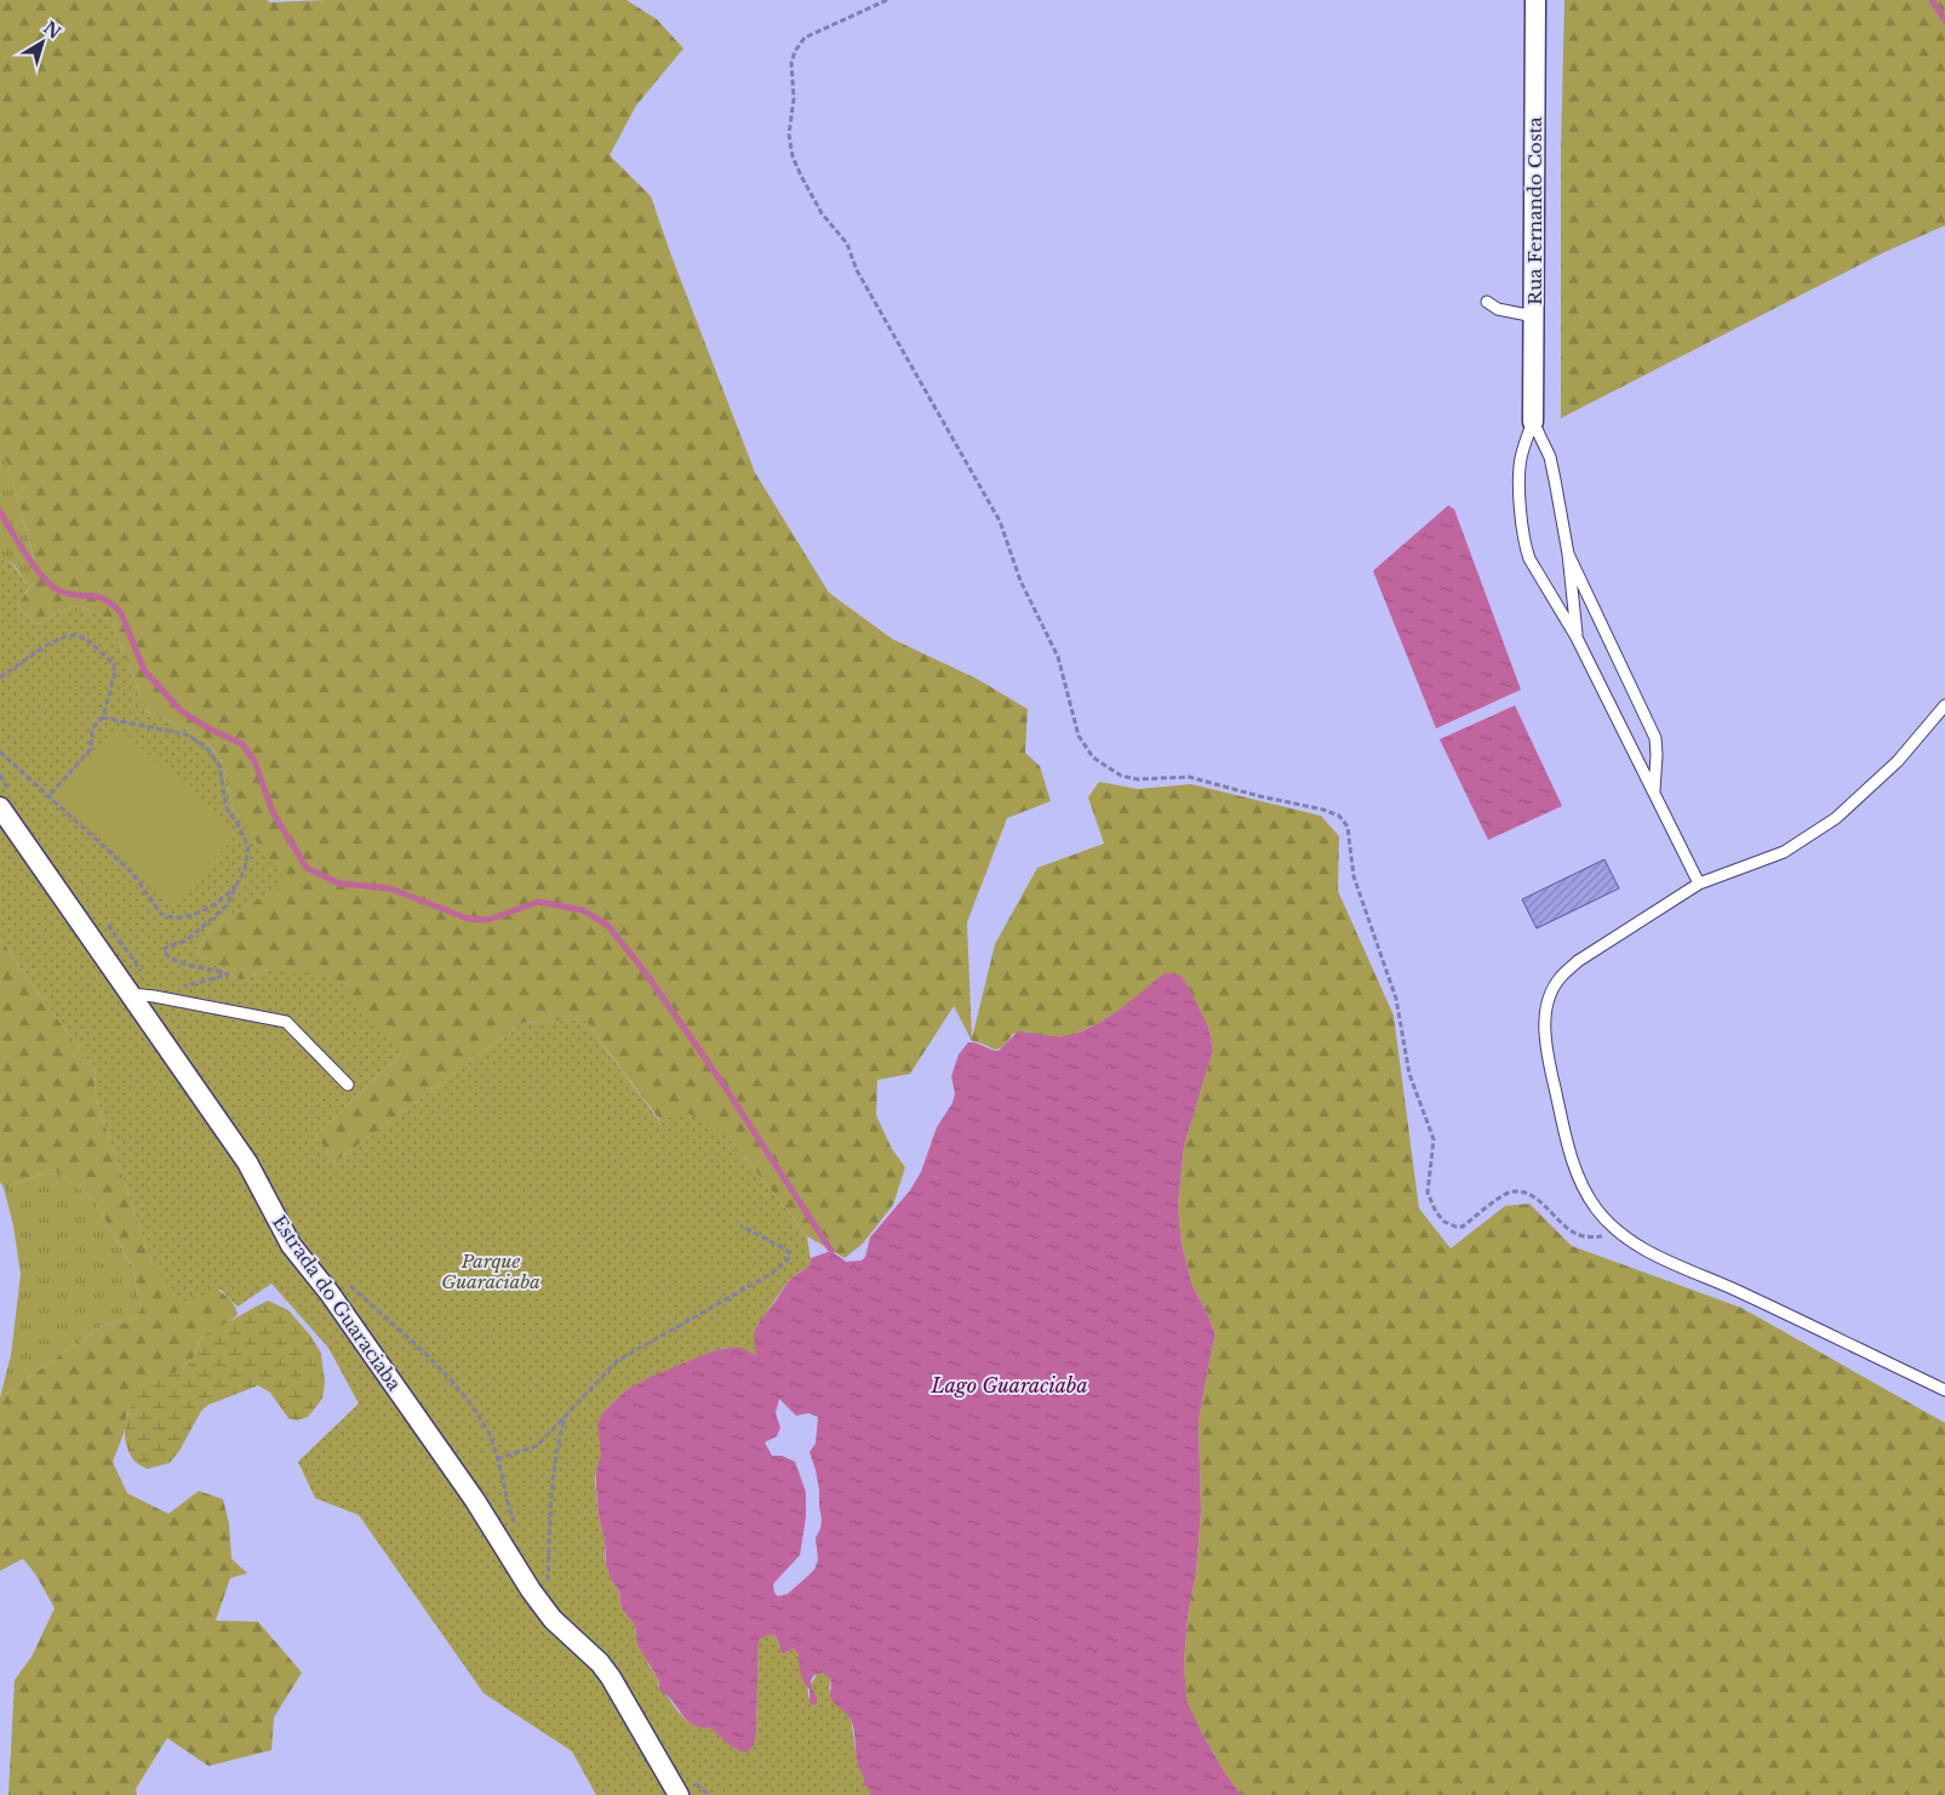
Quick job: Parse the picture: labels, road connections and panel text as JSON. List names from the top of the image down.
{
  "streets": {
    "street": ["Rua Fernando Costa", "Estrada do Guaraciaba"]
  },
  "water": ["Lago Guaraciaba"],
  "parks": ["Parque Guaraciaba"],
  "north": "top right"
}
